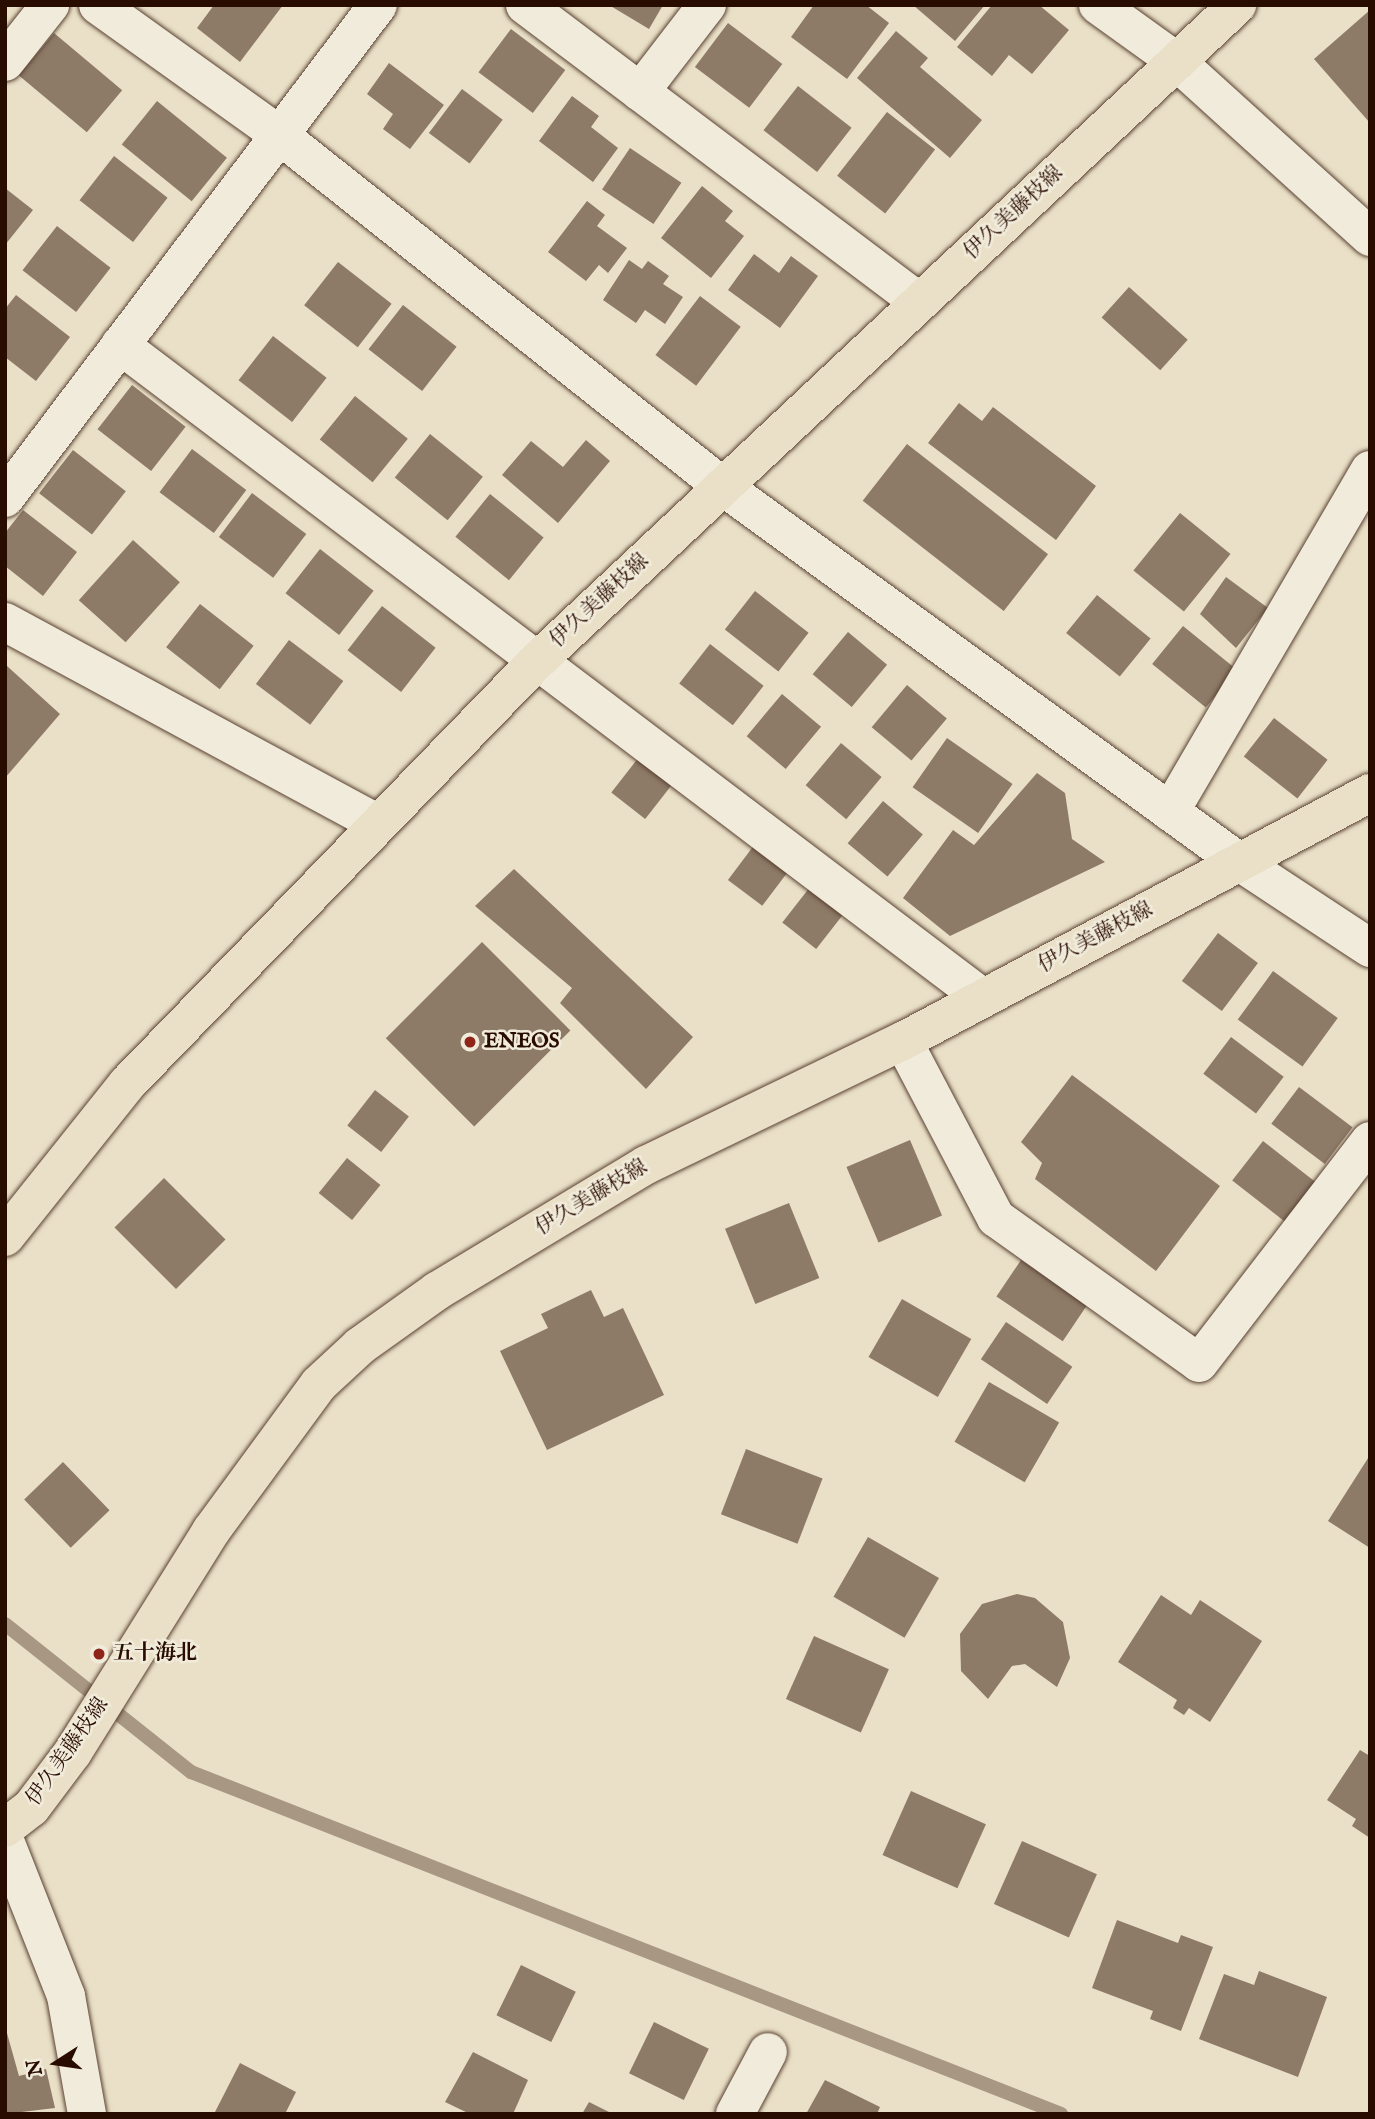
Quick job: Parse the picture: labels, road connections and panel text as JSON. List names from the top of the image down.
{
  "streets": {
    "main road": ["伊久美藤枝線"]
  },
  "places": ["ENEOS", "五十海北"],
  "north": "left"
}
